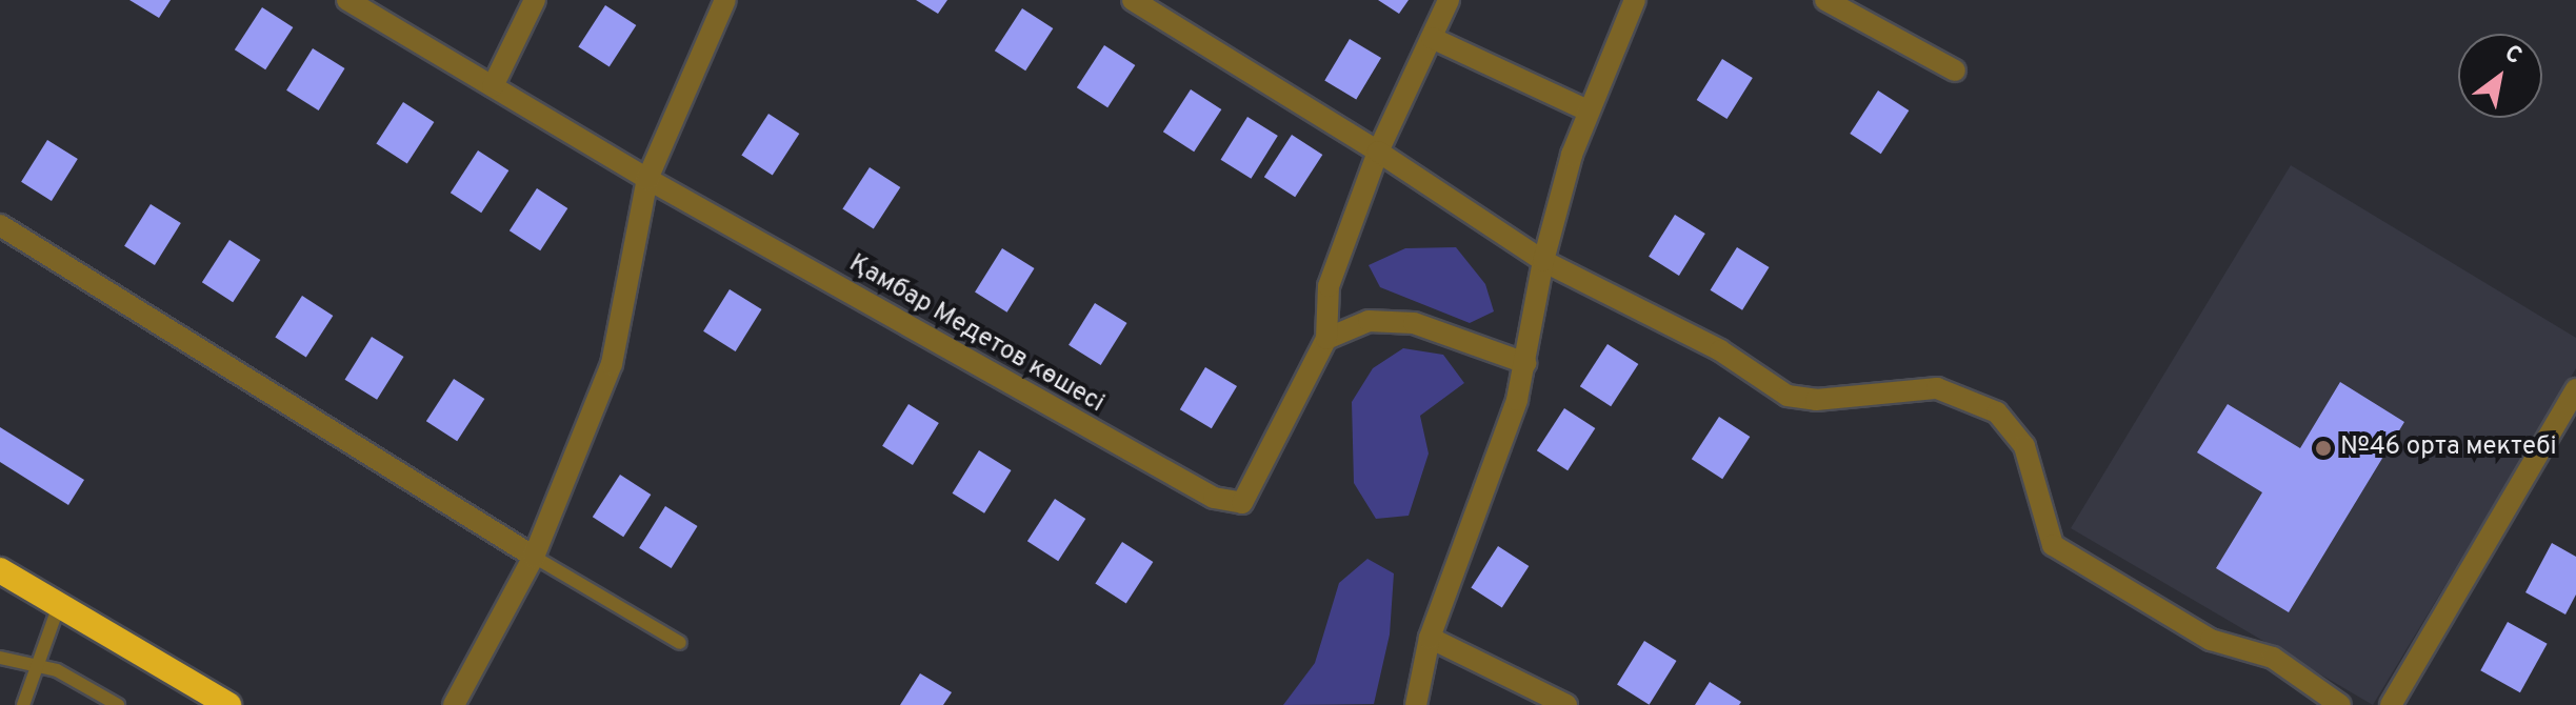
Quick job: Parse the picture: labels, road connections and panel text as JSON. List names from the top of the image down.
{
  "streets": {
    "street": ["Қамбар Медетов көшесі"]
  },
  "places": ["№46 орта мектебі"],
  "north": "top right"
}
